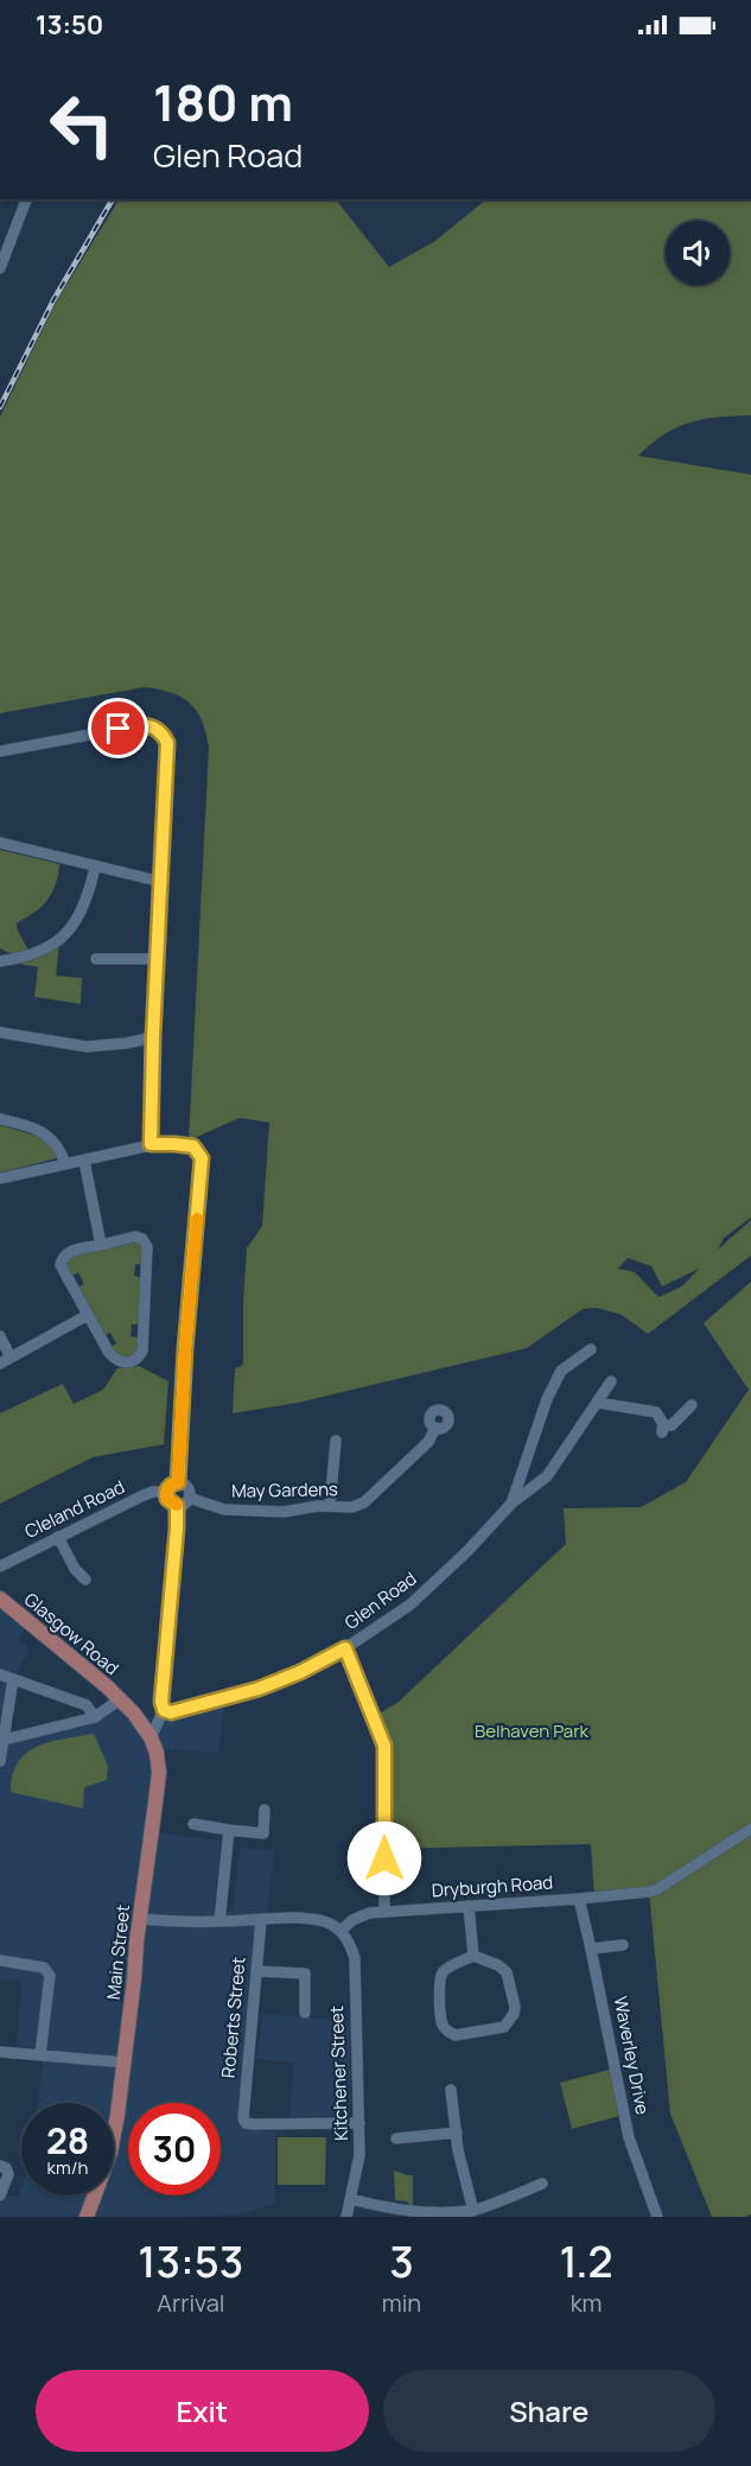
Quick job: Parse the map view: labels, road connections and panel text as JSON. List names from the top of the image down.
{
  "streets": {
    "main road": ["Glasgow Road", "Main Street"],
    "street": [
      "May Gardens",
      "Cleland Road",
      "Glen Road",
      "Dryburgh Road",
      "Roberts Street",
      "Waverley Drive",
      "Kitchener Street"
    ]
  },
  "crossings": [
    ["May Gardens", "Cleland Road"],
    ["Glasgow Road", "Main Street"],
    ["Dryburgh Road", "Waverley Drive"],
    ["Dryburgh Road", "Kitchener Street"],
    ["Roberts Street", "Kitchener Street"]
  ],
  "parks": ["Belhaven Park"],
  "page": {
    "status": "13:50",
    "turn": ["180 m", "Glen Road"],
    "speed": "28 km/h",
    "limit": "30",
    "eta": [
      "13:53",
      "Arrival",
      "3",
      "min",
      "1.2",
      "km"
    ],
    "buttons": ["Exit", "Share"]
  }
}
